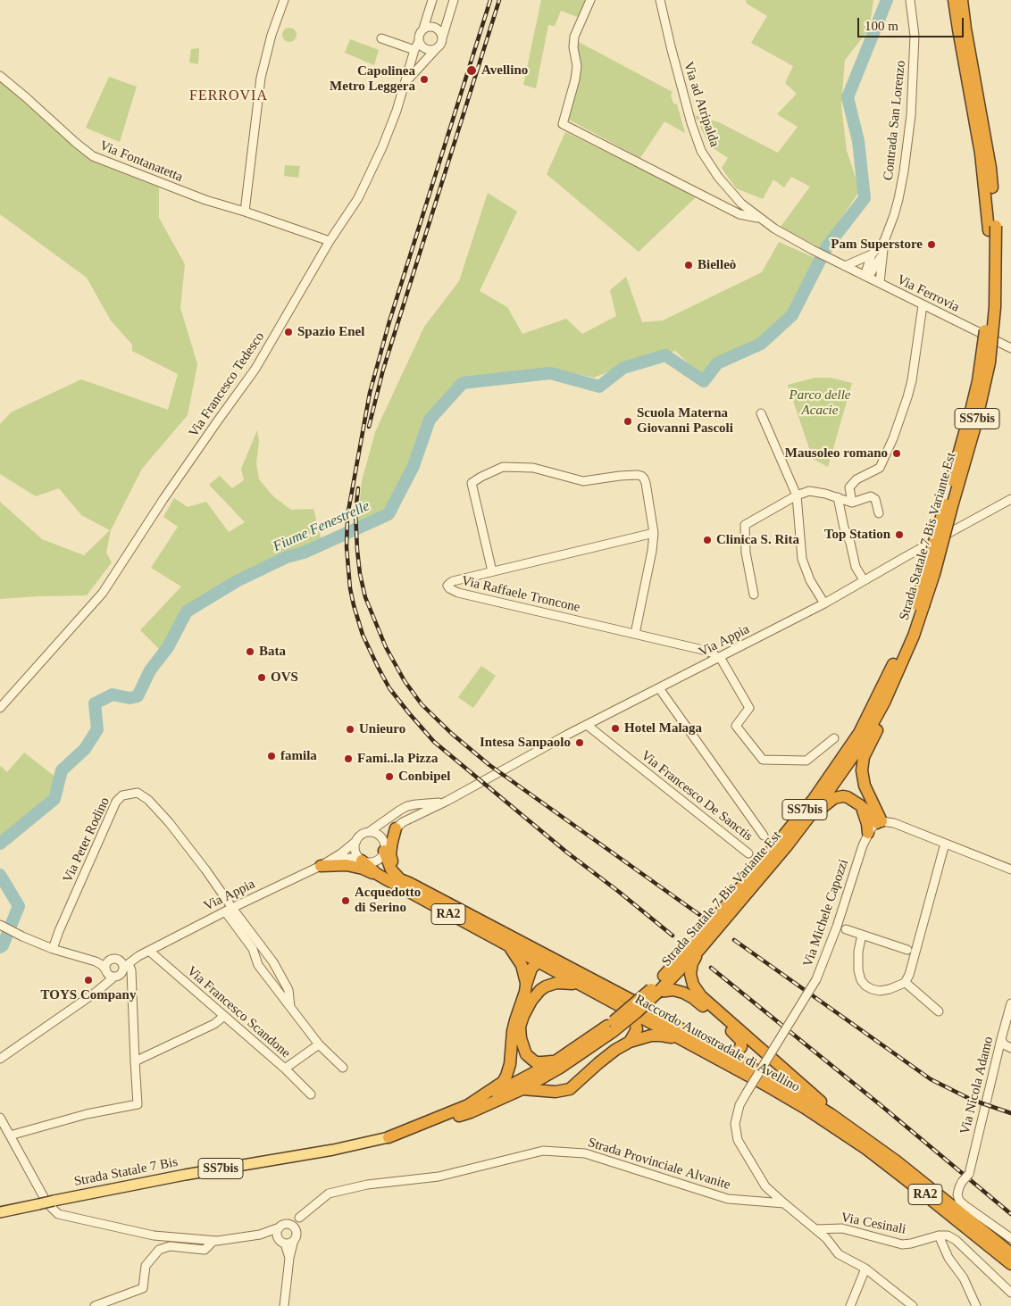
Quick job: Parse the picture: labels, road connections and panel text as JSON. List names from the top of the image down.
{
  "streets": {
    "highway": [
      "SS7bis",
      "Strada Statale 7 Bis Variante Est",
      "RA2",
      "Raccordo Autostradale di Avellino"
    ],
    "main road": ["Strada Statale 7 Bis"],
    "street": [
      "Via ad Atripalda",
      "Contrada San Lorenzo",
      "Via Fontanatetta",
      "Via Ferrovia",
      "Via Francesco Tedesco",
      "Via Raffaele Troncone",
      "Via Appia",
      "Via Francesco De Sanctis",
      "Via Peter Rodino",
      "Via Michele Capozzi",
      "Via Francesco Scandone",
      "Via Nicola Adamo",
      "Strada Provinciale Alvanite",
      "Via Cesinali"
    ]
  },
  "crossings": [
    ["Via ad Atripalda", "Via Ferrovia"],
    ["Contrada San Lorenzo", "Via Ferrovia"],
    ["Via Fontanatetta", "Via Francesco Tedesco"],
    ["SS7bis", "Strada Statale 7 Bis Variante Est"],
    ["SS7bis", "Strada Statale 7 Bis"],
    ["Via Raffaele Troncone", "Via Appia"],
    ["Via Appia", "Via Francesco De Sanctis"],
    ["Via Appia", "Via Peter Rodino"],
    ["Via Appia", "Via Francesco Scandone"],
    ["Via Michele Capozzi", "Strada Provinciale Alvanite"],
    ["Via Michele Capozzi", "Via Cesinali"]
  ],
  "districts": ["FERROVIA"],
  "water": ["Fiume Fenestrelle"],
  "parks": ["Parco delle Acacie"],
  "places": [
    "Avellino",
    "Capolinea Metro Leggera",
    "Pam Superstore",
    "Bielleò",
    "Spazio Enel",
    "Scuola Materna Giovanni Pascoli",
    "Mausoleo romano",
    "Top Station",
    "Clinica S. Rita",
    "Bata",
    "OVS",
    "Hotel Malaga",
    "Unieuro",
    "Intesa Sanpaolo",
    "famila",
    "Fami..la Pizza",
    "Conbipel",
    "Acquedotto di Serino",
    "TOYS Company"
  ],
  "scale_bar": "100 m"
}
